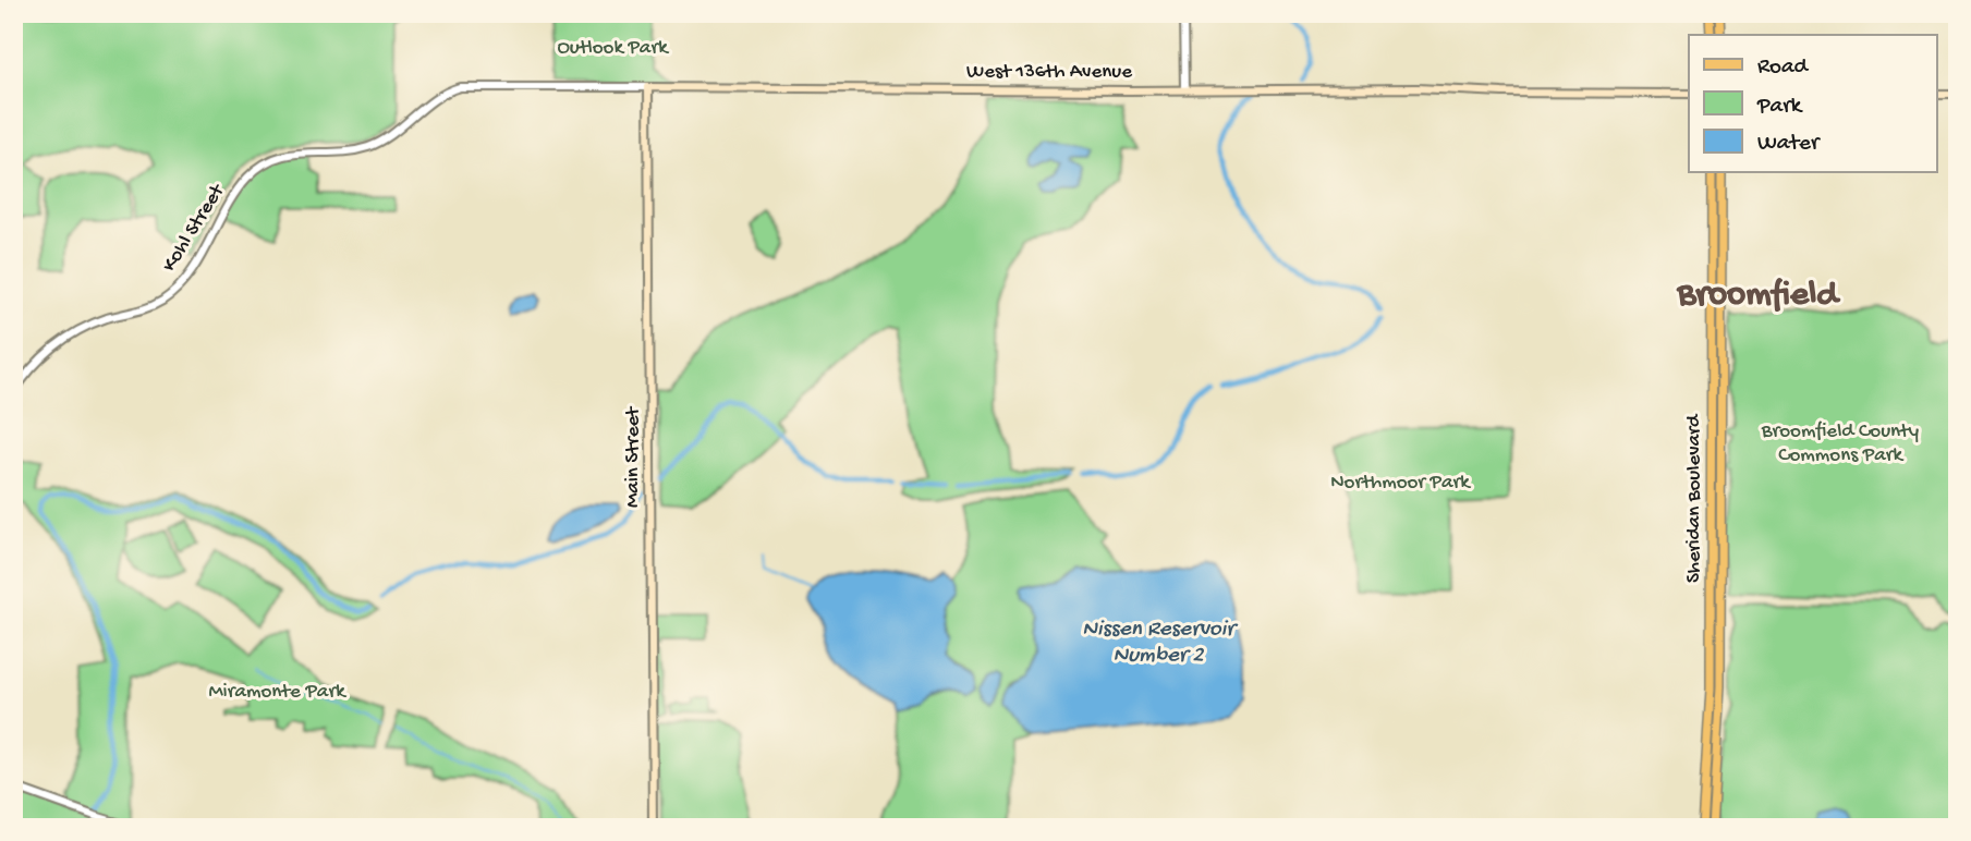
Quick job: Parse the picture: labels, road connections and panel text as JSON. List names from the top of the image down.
{
  "streets": {
    "main road": ["West 136th Avenue", "Main Street", "Sheridan Boulevard"],
    "street": ["Kohl Street"]
  },
  "crossings": [
    ["West 136th Avenue", "Kohl Street"],
    ["West 136th Avenue", "Main Street"]
  ],
  "districts": ["Broomfield"],
  "water": ["Nissen Reservoir Number 2"],
  "parks": [
    "Outlook Park",
    "Broomfield County Commons Park",
    "Northmoor Park",
    "Miramonte Park"
  ],
  "legend": ["Road", "Park", "Water"]
}
